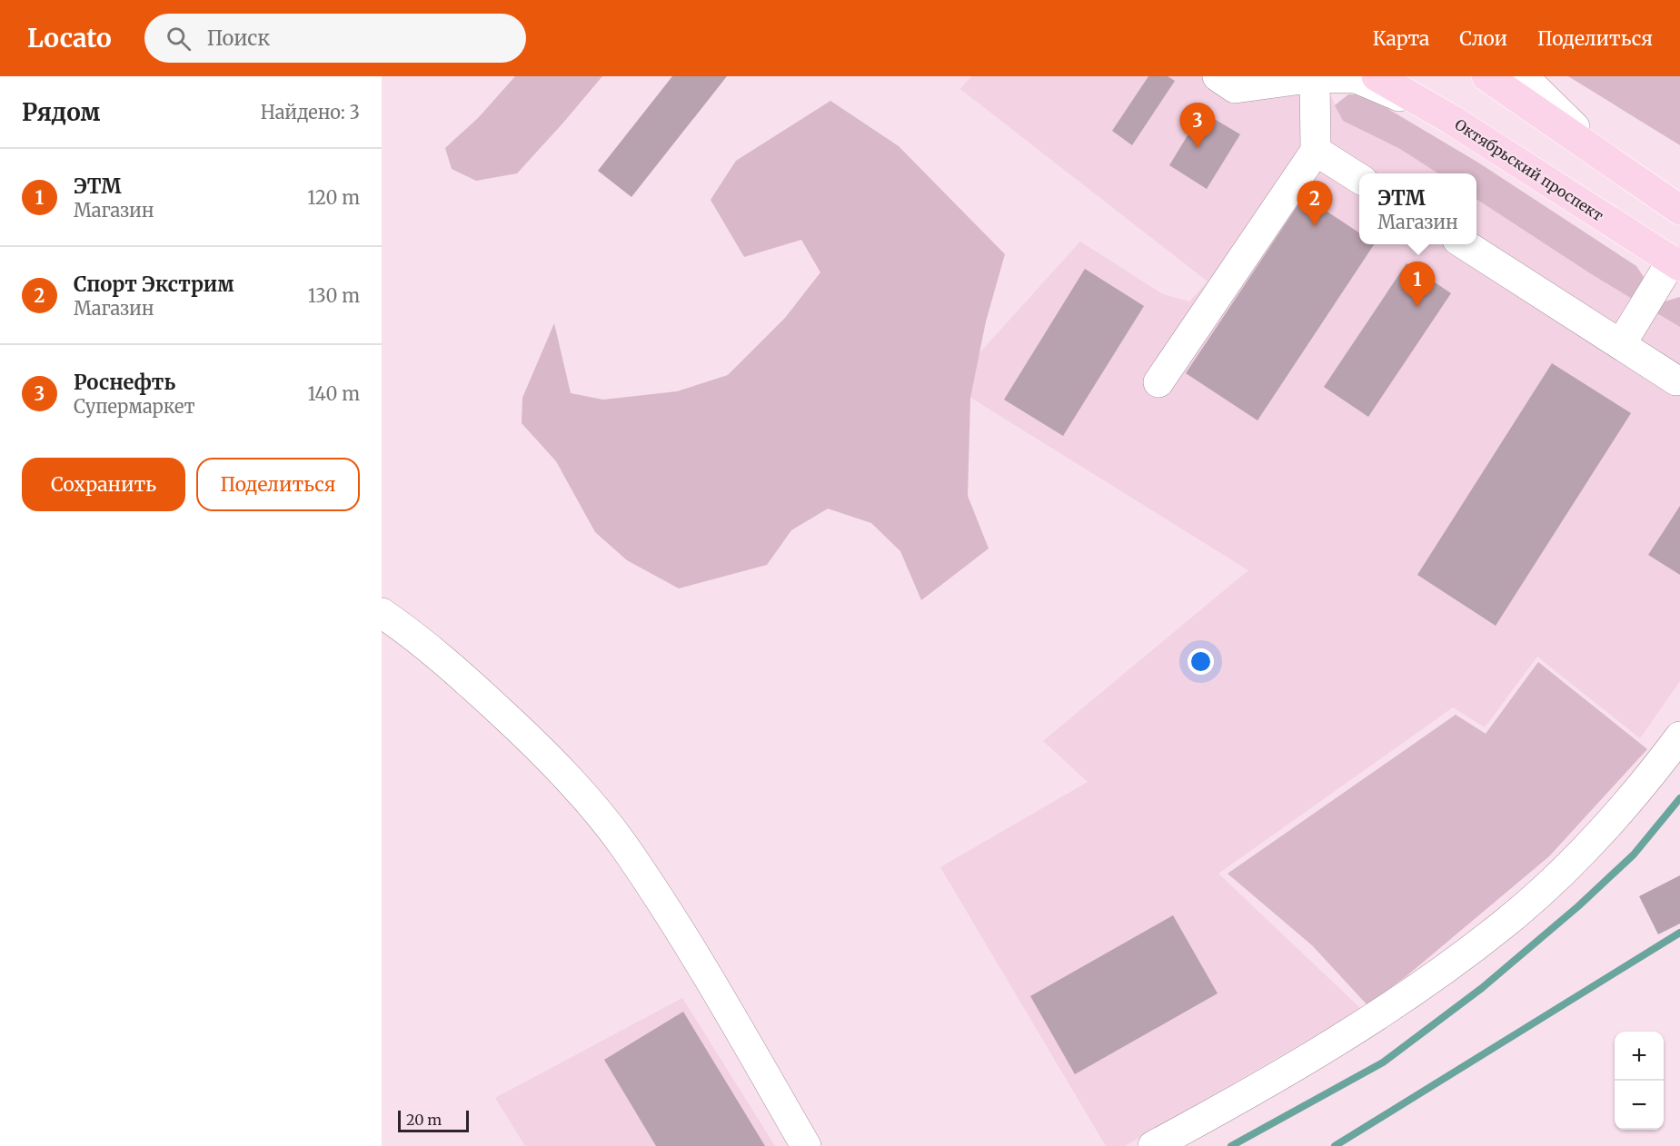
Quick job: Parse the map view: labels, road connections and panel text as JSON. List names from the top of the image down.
{
  "streets": {
    "main road": ["Октябрьский проспект"]
  },
  "scale_bar": "20 m",
  "page": {
    "header": "Locato",
    "search": "Поиск",
    "nav": ["Карта", "Слои", "Поделиться"],
    "heading": ["Рядом", "Найдено: 3"],
    "pins": ["3", "2", "1"],
    "list": [
      {
        "mark": "1",
        "name": "ЭТМ",
        "note": "Магазин",
        "value": "120 m"
      },
      {
        "mark": "2",
        "name": "Спорт Экстрим",
        "note": "Магазин",
        "value": "130 m"
      },
      {
        "mark": "3",
        "name": "Роснефть",
        "note": "Супермаркет",
        "value": "140 m"
      }
    ],
    "popup": ["ЭТМ", "Магазин"],
    "buttons": ["Сохранить", "Поделиться"],
    "map_buttons": ["+", "−"],
    "scale": "20 m"
  }
}
